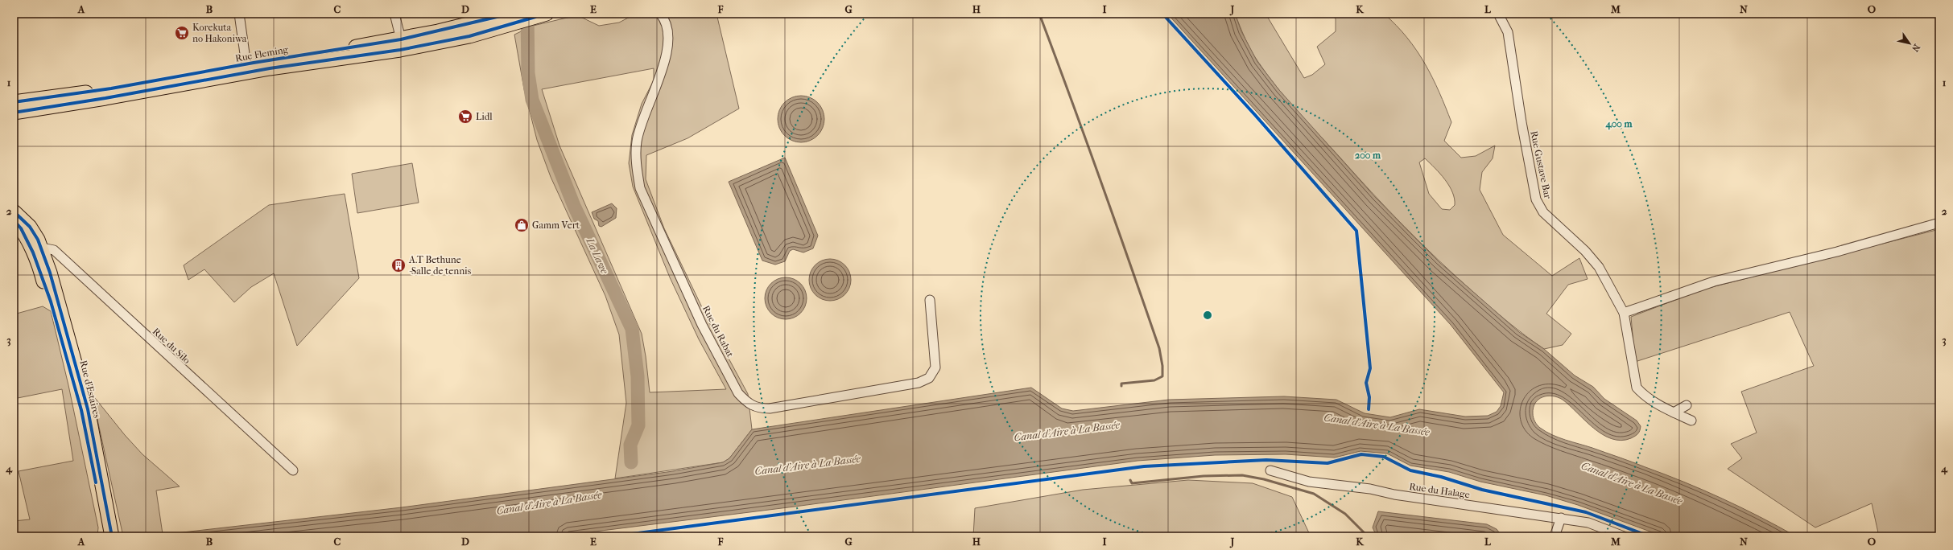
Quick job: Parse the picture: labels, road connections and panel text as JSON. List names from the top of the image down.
{
  "streets": {
    "main road": ["Rue Fleming", "Rue d'Estaires"],
    "street": [
      "Rue Gustave Bar",
      "Rue du Rabat",
      "Rue du Silo",
      "Rue du Halage"
    ]
  },
  "crossings": [
    ["Rue du Silo", "Rue d'Estaires"]
  ],
  "water": ["La Lawe", "Canal d'Aire à La Bassée"],
  "places": {
    "supermarket": ["Korekuta no Hakoniwa", "Lidl"],
    "shop": ["Gamm Vert"],
    "building": ["A.T Bethune -Salle de tennis"]
  },
  "north": "bottom right",
  "grid": {
    "columns": [
      "A",
      "B",
      "C",
      "D",
      "E",
      "F",
      "G",
      "H",
      "I",
      "J",
      "K",
      "L",
      "M",
      "N",
      "O"
    ],
    "rows": [
      "1",
      "2",
      "3",
      "4"
    ]
  },
  "rings": ["400 m", "200 m"]
}
